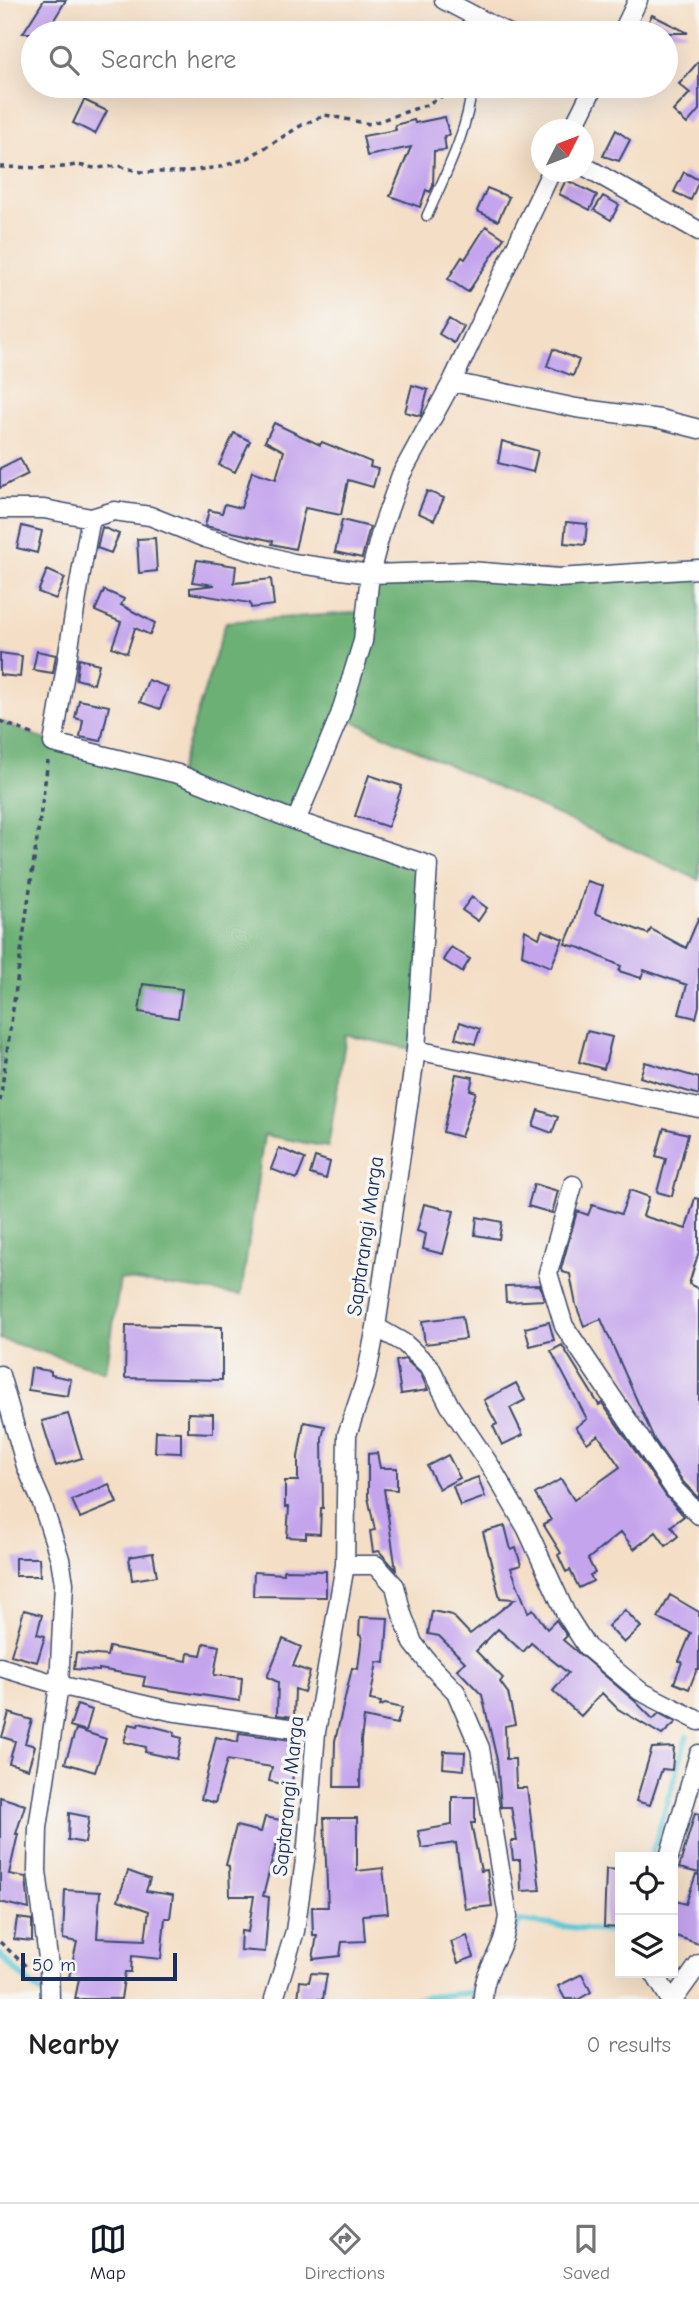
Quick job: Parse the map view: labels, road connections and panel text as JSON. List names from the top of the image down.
{
  "streets": {
    "street": ["Saptarangi Marga"]
  },
  "scale_bar": "50 m",
  "north": "top right",
  "page": {
    "search": "Search here",
    "scale": "50 m",
    "heading": ["Nearby", "0 results"],
    "nav": ["Map", "Directions", "Saved"]
  }
}
